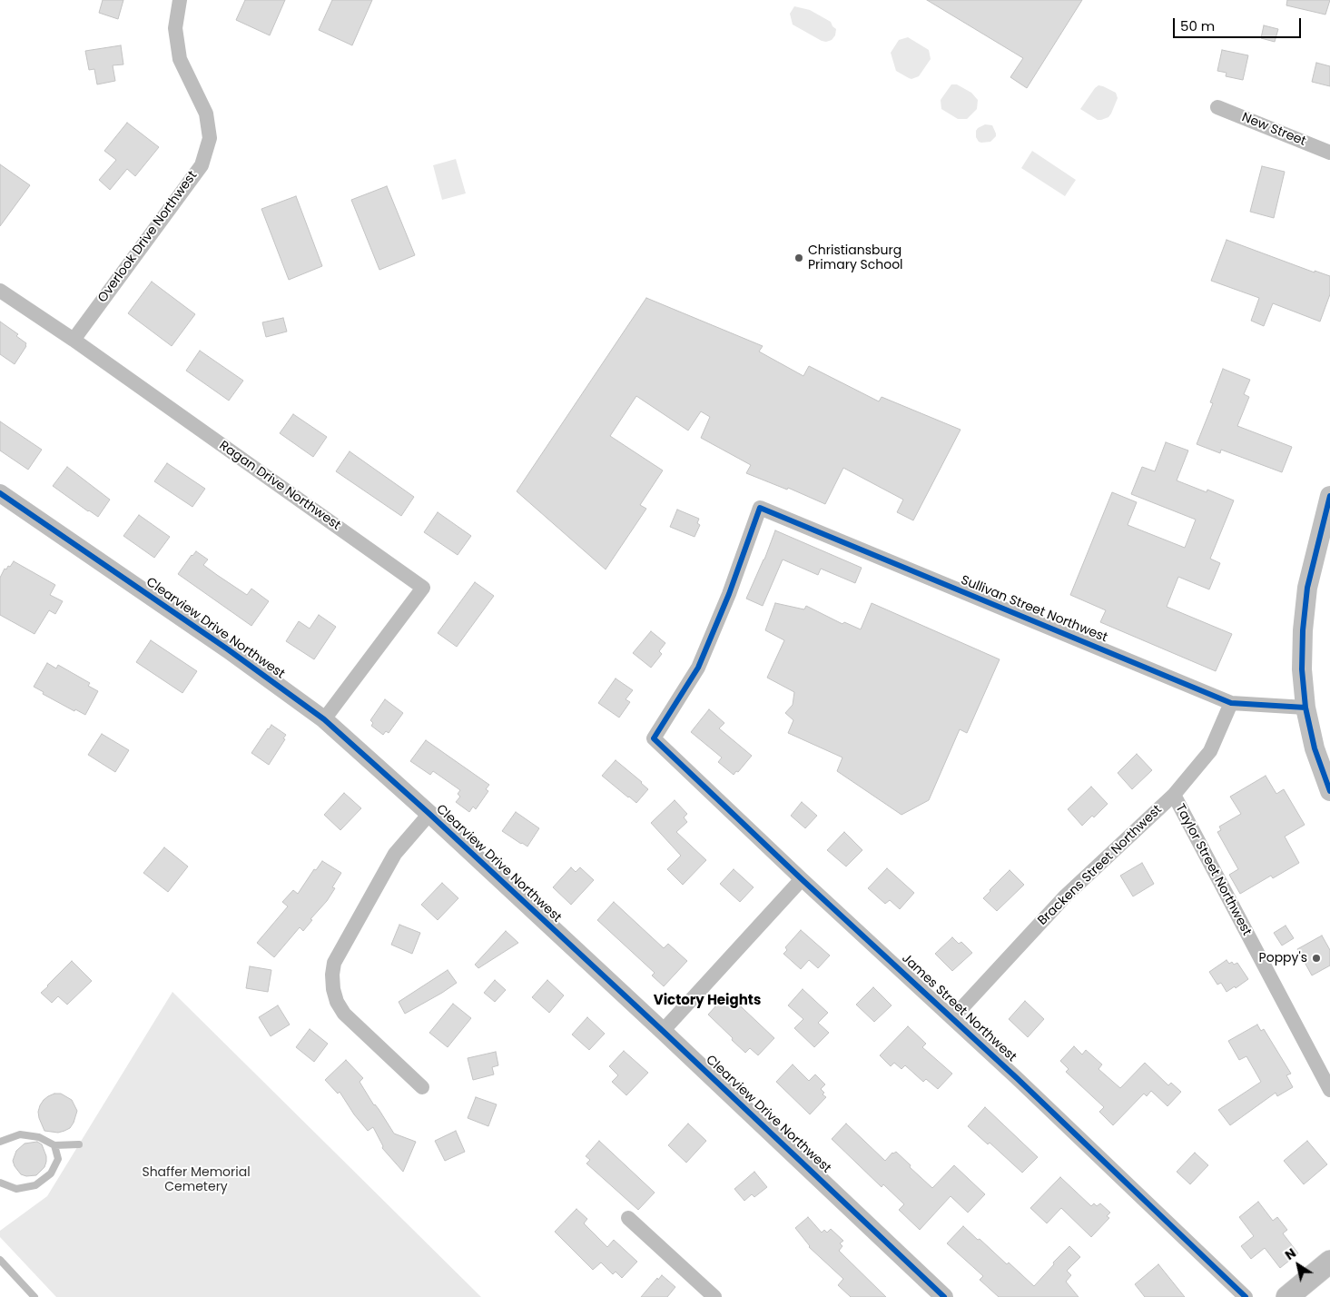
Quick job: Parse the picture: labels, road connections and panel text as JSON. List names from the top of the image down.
{
  "streets": {
    "street": [
      "New Street",
      "Overlook Drive Northwest",
      "Ragan Drive Northwest",
      "Sullivan Street Northwest",
      "Clearview Drive Northwest",
      "Brackens Street Northwest",
      "Taylor Street Northwest",
      "James Street Northwest"
    ]
  },
  "crossings": [
    ["Overlook Drive Northwest", "Ragan Drive Northwest"],
    ["Ragan Drive Northwest", "Clearview Drive Northwest"],
    ["Sullivan Street Northwest", "Brackens Street Northwest"],
    ["Sullivan Street Northwest", "James Street Northwest"],
    ["Brackens Street Northwest", "Taylor Street Northwest"],
    ["Brackens Street Northwest", "James Street Northwest"]
  ],
  "districts": ["Victory Heights"],
  "parks": ["Shaffer Memorial Cemetery"],
  "places": ["Christiansburg Primary School", "Poppy's"],
  "scale_bar": "50 m",
  "north": "top left"
}
